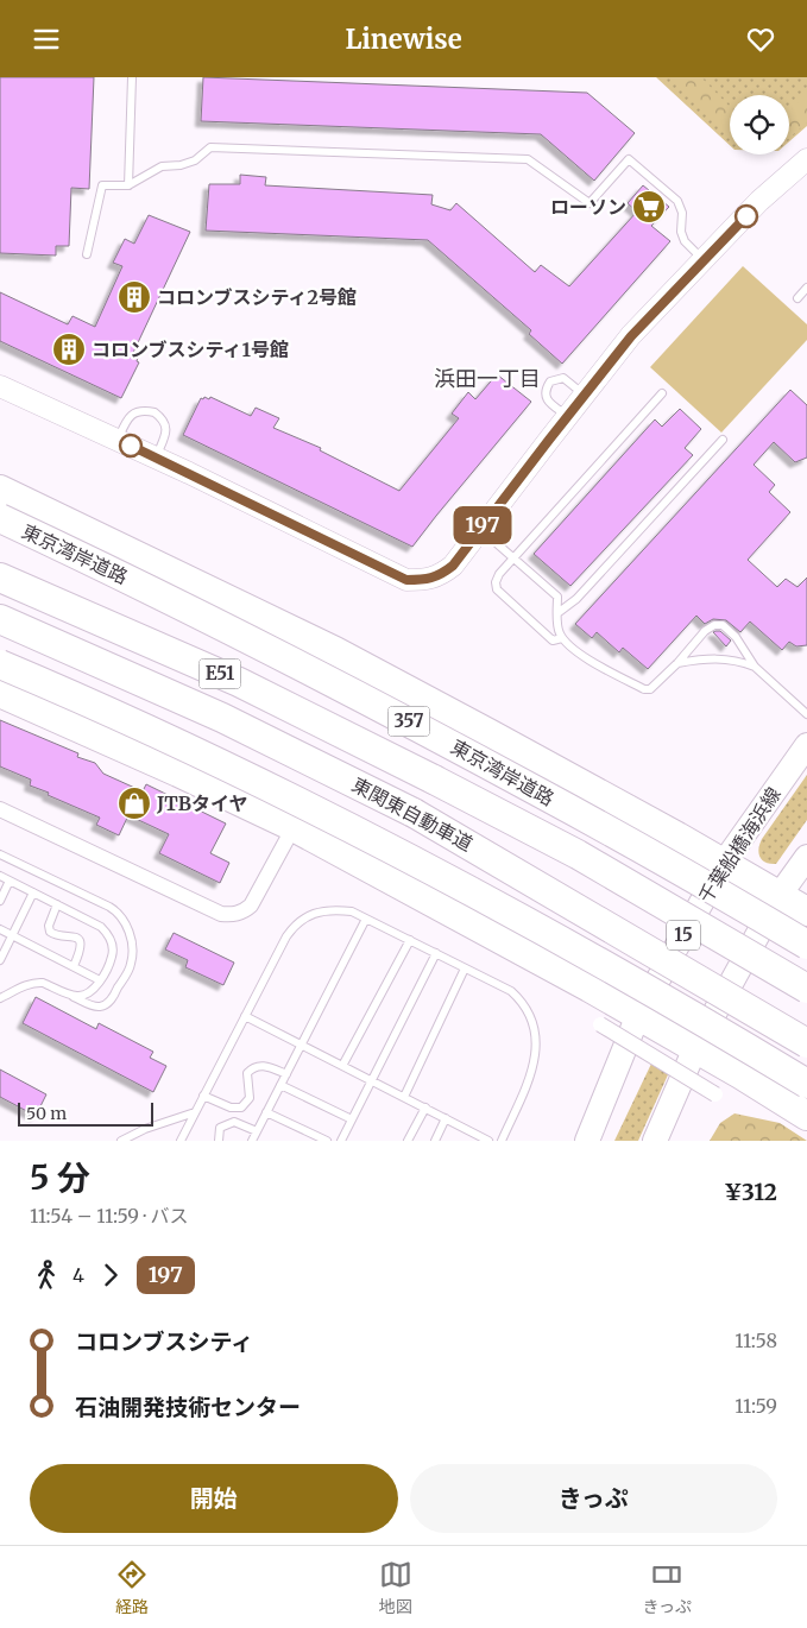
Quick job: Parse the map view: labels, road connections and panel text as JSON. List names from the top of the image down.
{
  "streets": {
    "highway": [
      "東京湾岸道路",
      "E51",
      "357",
      "東関東自動車道"
    ],
    "main road": ["千葉船橋海浜線", "15"]
  },
  "districts": ["浜田一丁目"],
  "places": {
    "supermarket": ["ローソン"],
    "building": ["コロンブスシティ2号館", "コロンブスシティ1号館"],
    "shop": ["JTBタイヤ"]
  },
  "lines": ["bus line 197"],
  "scale_bar": "50 m",
  "page": {
    "header": "Linewise",
    "on_map": "197",
    "scale": "50 m",
    "heading": ["5 分", "11:54 – 11:59 · バス", "¥312"],
    "legs": ["4", "197"],
    "list": [
      {
        "name": "コロンブスシティ",
        "value": "11:58"
      },
      {
        "name": "石油開発技術センター",
        "value": "11:59"
      }
    ],
    "buttons": ["開始", "きっぷ"],
    "tabs": ["経路", "地図", "きっぷ"]
  }
}
